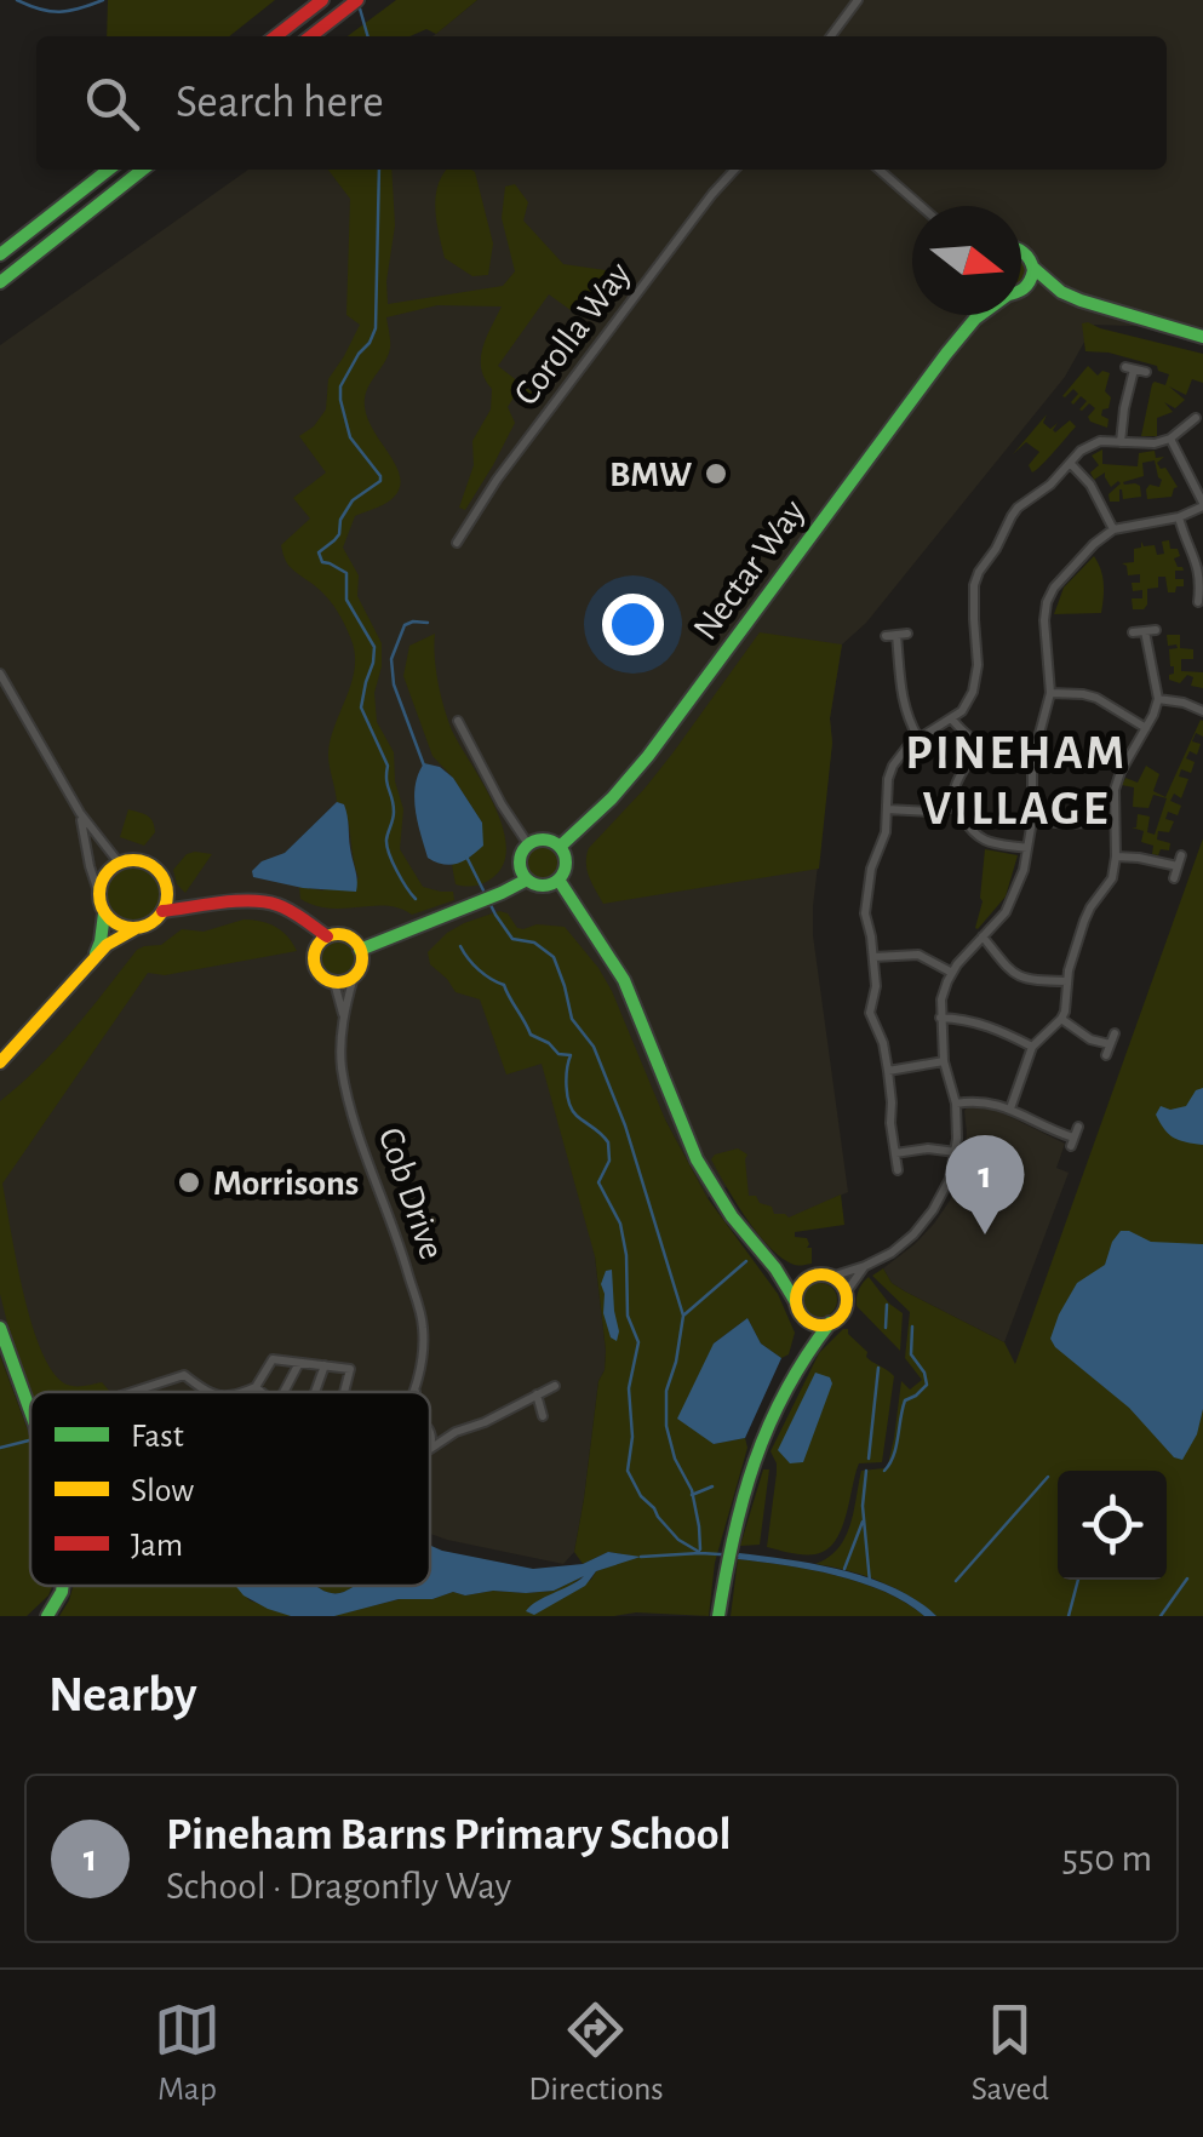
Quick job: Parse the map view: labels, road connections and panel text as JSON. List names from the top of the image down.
{
  "streets": {
    "main road": ["Nectar Way"],
    "street": ["Corolla Way", "Cob Drive"]
  },
  "districts": ["PINEHAM VILLAGE"],
  "places": ["BMW", "Morrisons"],
  "legend": ["Fast", "Slow", "Jam"],
  "north": "right",
  "page": {
    "search": "Search here",
    "pins": "1",
    "heading": "Nearby",
    "list": [
      {
        "mark": "1",
        "name": "Pineham Barns Primary School",
        "note": "School · Dragonfly Way",
        "value": "550 m"
      }
    ],
    "nav": ["Map", "Directions", "Saved"]
  }
}
